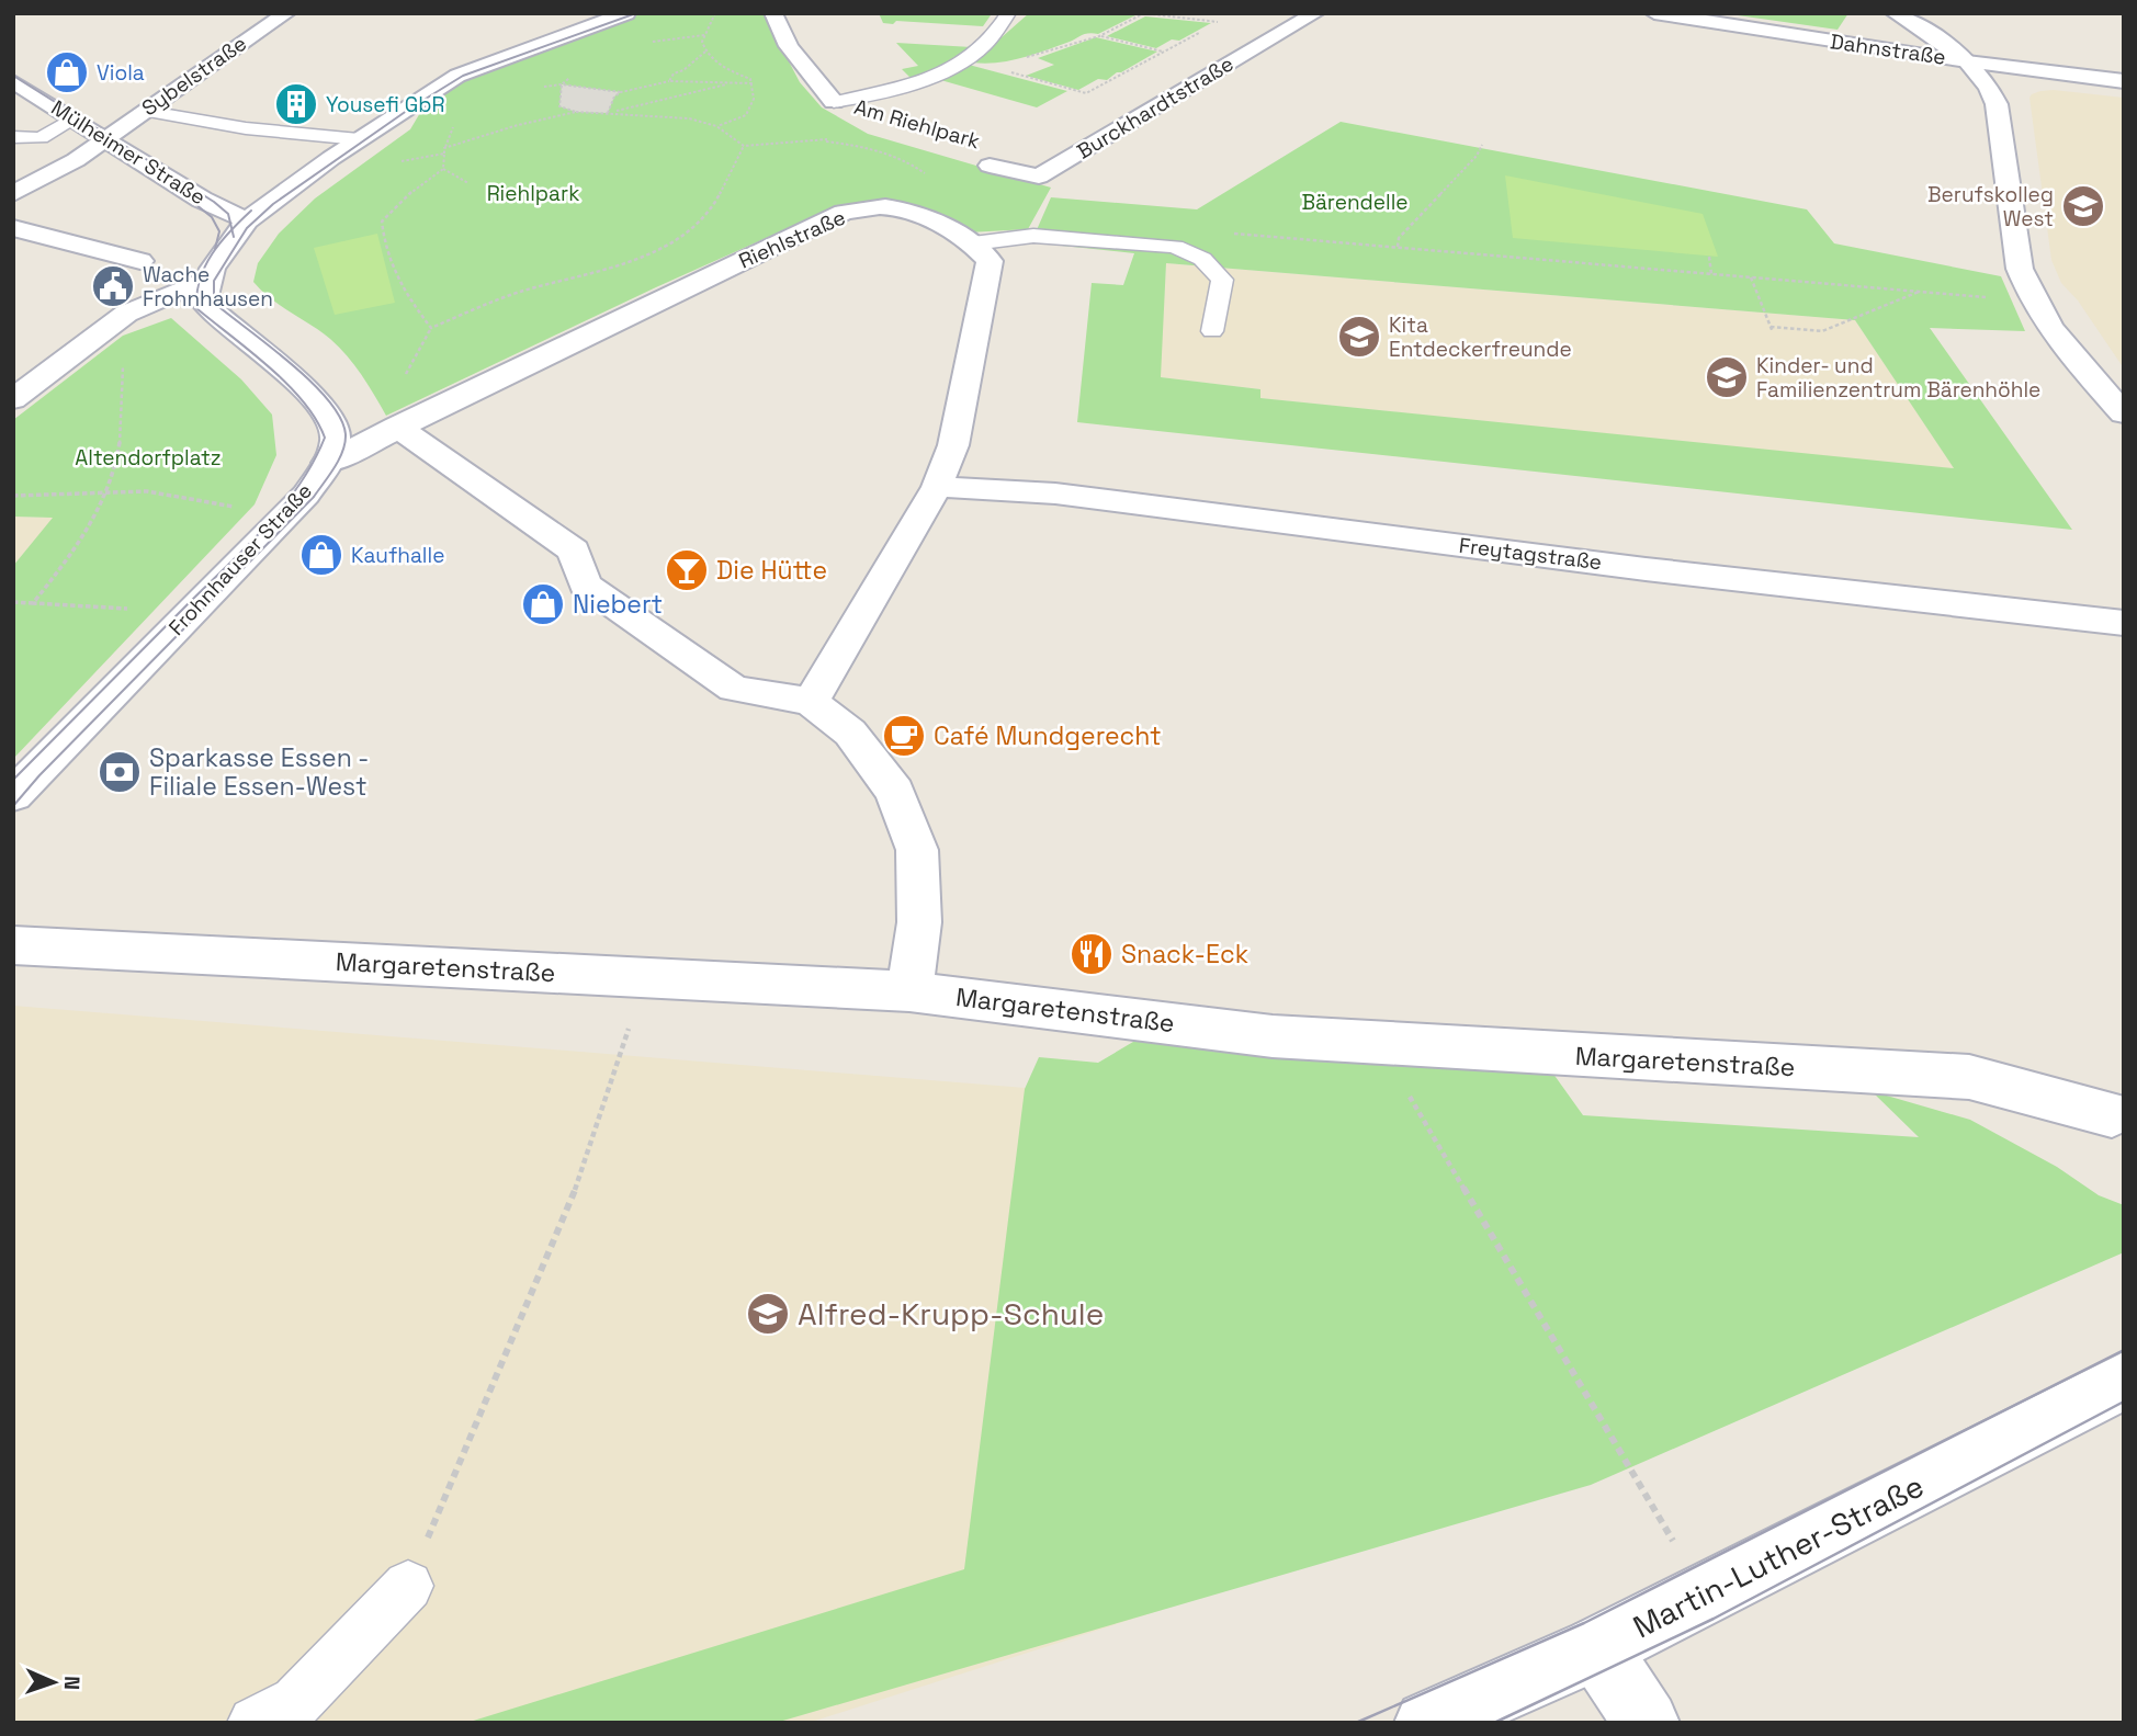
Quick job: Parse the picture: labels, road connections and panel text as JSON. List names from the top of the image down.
{
  "streets": {
    "street": [
      "Dahnstraße",
      "Sybelstraße",
      "Burckhardtstraße",
      "Am Riehlpark",
      "Mülheimer Straße",
      "Riehlstraße",
      "Freytagstraße",
      "Frohnhauser Straße",
      "Margaretenstraße",
      "Martin-Luther-Straße"
    ]
  },
  "crossings": [
    ["Sybelstraße", "Mülheimer Straße"],
    ["Riehlstraße", "Frohnhauser Straße"]
  ],
  "parks": ["Riehlpark", "Bärendelle", "Altendorfplatz"],
  "places": {
    "shop": ["Viola", "Kaufhalle", "Niebert"],
    "building": ["Yousefi GbR"],
    "school or university": [
      "Berufskolleg West",
      "Kita Entdeckerfreunde",
      "Kinder- und Familienzentrum Bärenhöhle",
      "Alfred-Krupp-Schule"
    ],
    "public building": ["Wache Frohnhausen"],
    "bar": ["Die Hütte"],
    "cafe": ["Café Mundgerecht"],
    "bank": ["Sparkasse Essen - Filiale Essen-West"],
    "restaurant": ["Snack-Eck"]
  },
  "north": "right"
}
